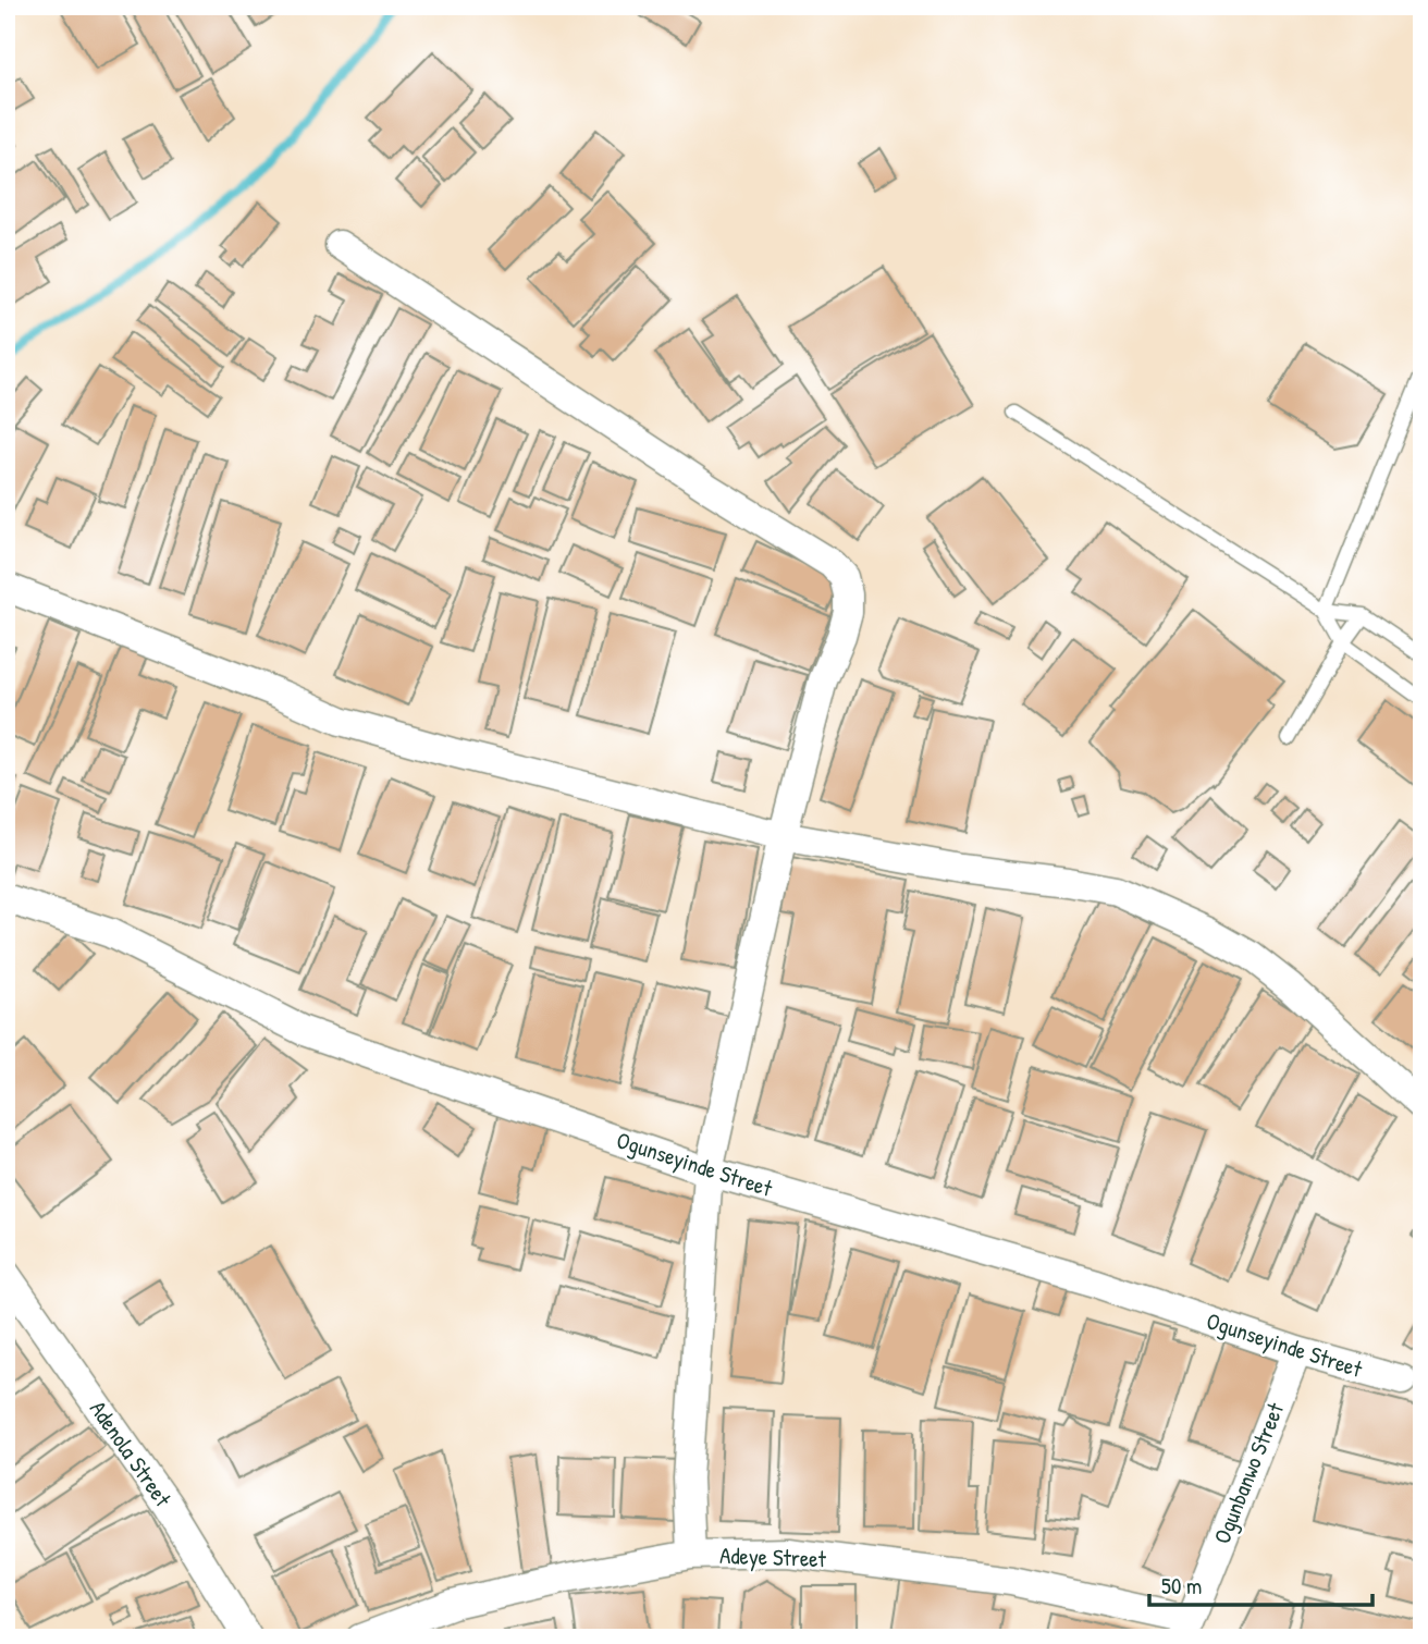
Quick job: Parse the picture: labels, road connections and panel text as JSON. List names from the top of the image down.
{
  "streets": {
    "street": [
      "Ogunseyinde Street",
      "Adenola Street",
      "Ogunbanwo Street",
      "Adeye Street"
    ]
  },
  "crossings": [
    ["Ogunseyinde Street", "Ogunbanwo Street"],
    ["Ogunbanwo Street", "Adeye Street"]
  ],
  "scale_bar": "50 m"
}
